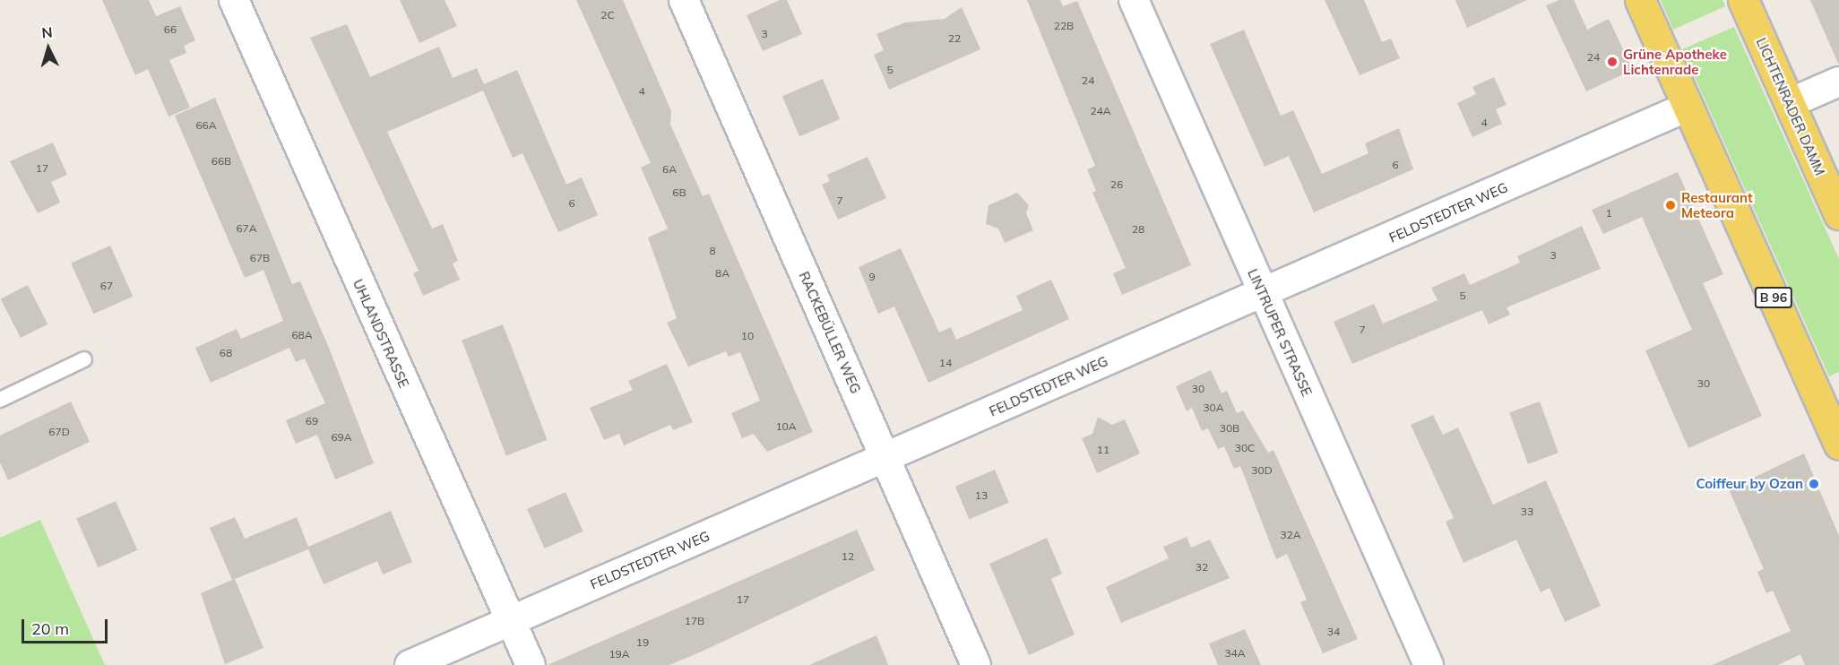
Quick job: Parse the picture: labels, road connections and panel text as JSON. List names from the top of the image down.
{
  "streets": {
    "main road": ["LICHTENRADER DAMM", "B 96"],
    "street": [
      "FELDSTEDTER WEG",
      "RACKEBÜLLER WEG",
      "LINTRUPER STRASSE",
      "UHLANDSTRASSE"
    ]
  },
  "crossings": [
    ["FELDSTEDTER WEG", "B 96"],
    ["FELDSTEDTER WEG", "RACKEBÜLLER WEG"],
    ["FELDSTEDTER WEG", "LINTRUPER STRASSE"],
    ["FELDSTEDTER WEG", "UHLANDSTRASSE"]
  ],
  "places": ["Grüne Apotheke Lichtenrade", "Restaurant Meteora", "Coiffeur by Ozan"],
  "house_numbers": [
    "2C",
    "22B",
    "66",
    "3",
    "22",
    "24",
    "5",
    "24",
    "4",
    "24A",
    "4",
    "66A",
    "66B",
    "6",
    "17",
    "6A",
    "26",
    "6B",
    "7",
    "6",
    "1",
    "67A",
    "28",
    "8",
    "3",
    "67B",
    "8A",
    "9",
    "67",
    "5",
    "7",
    "68A",
    "10",
    "68",
    "14",
    "30",
    "30",
    "30A",
    "69",
    "10A",
    "30B",
    "67D",
    "69A",
    "30C",
    "11",
    "30D",
    "13",
    "33",
    "32A",
    "12",
    "32",
    "17",
    "17B",
    "34",
    "19",
    "34A",
    "19A"
  ],
  "scale_bar": "20 m",
  "north": "top"
}
